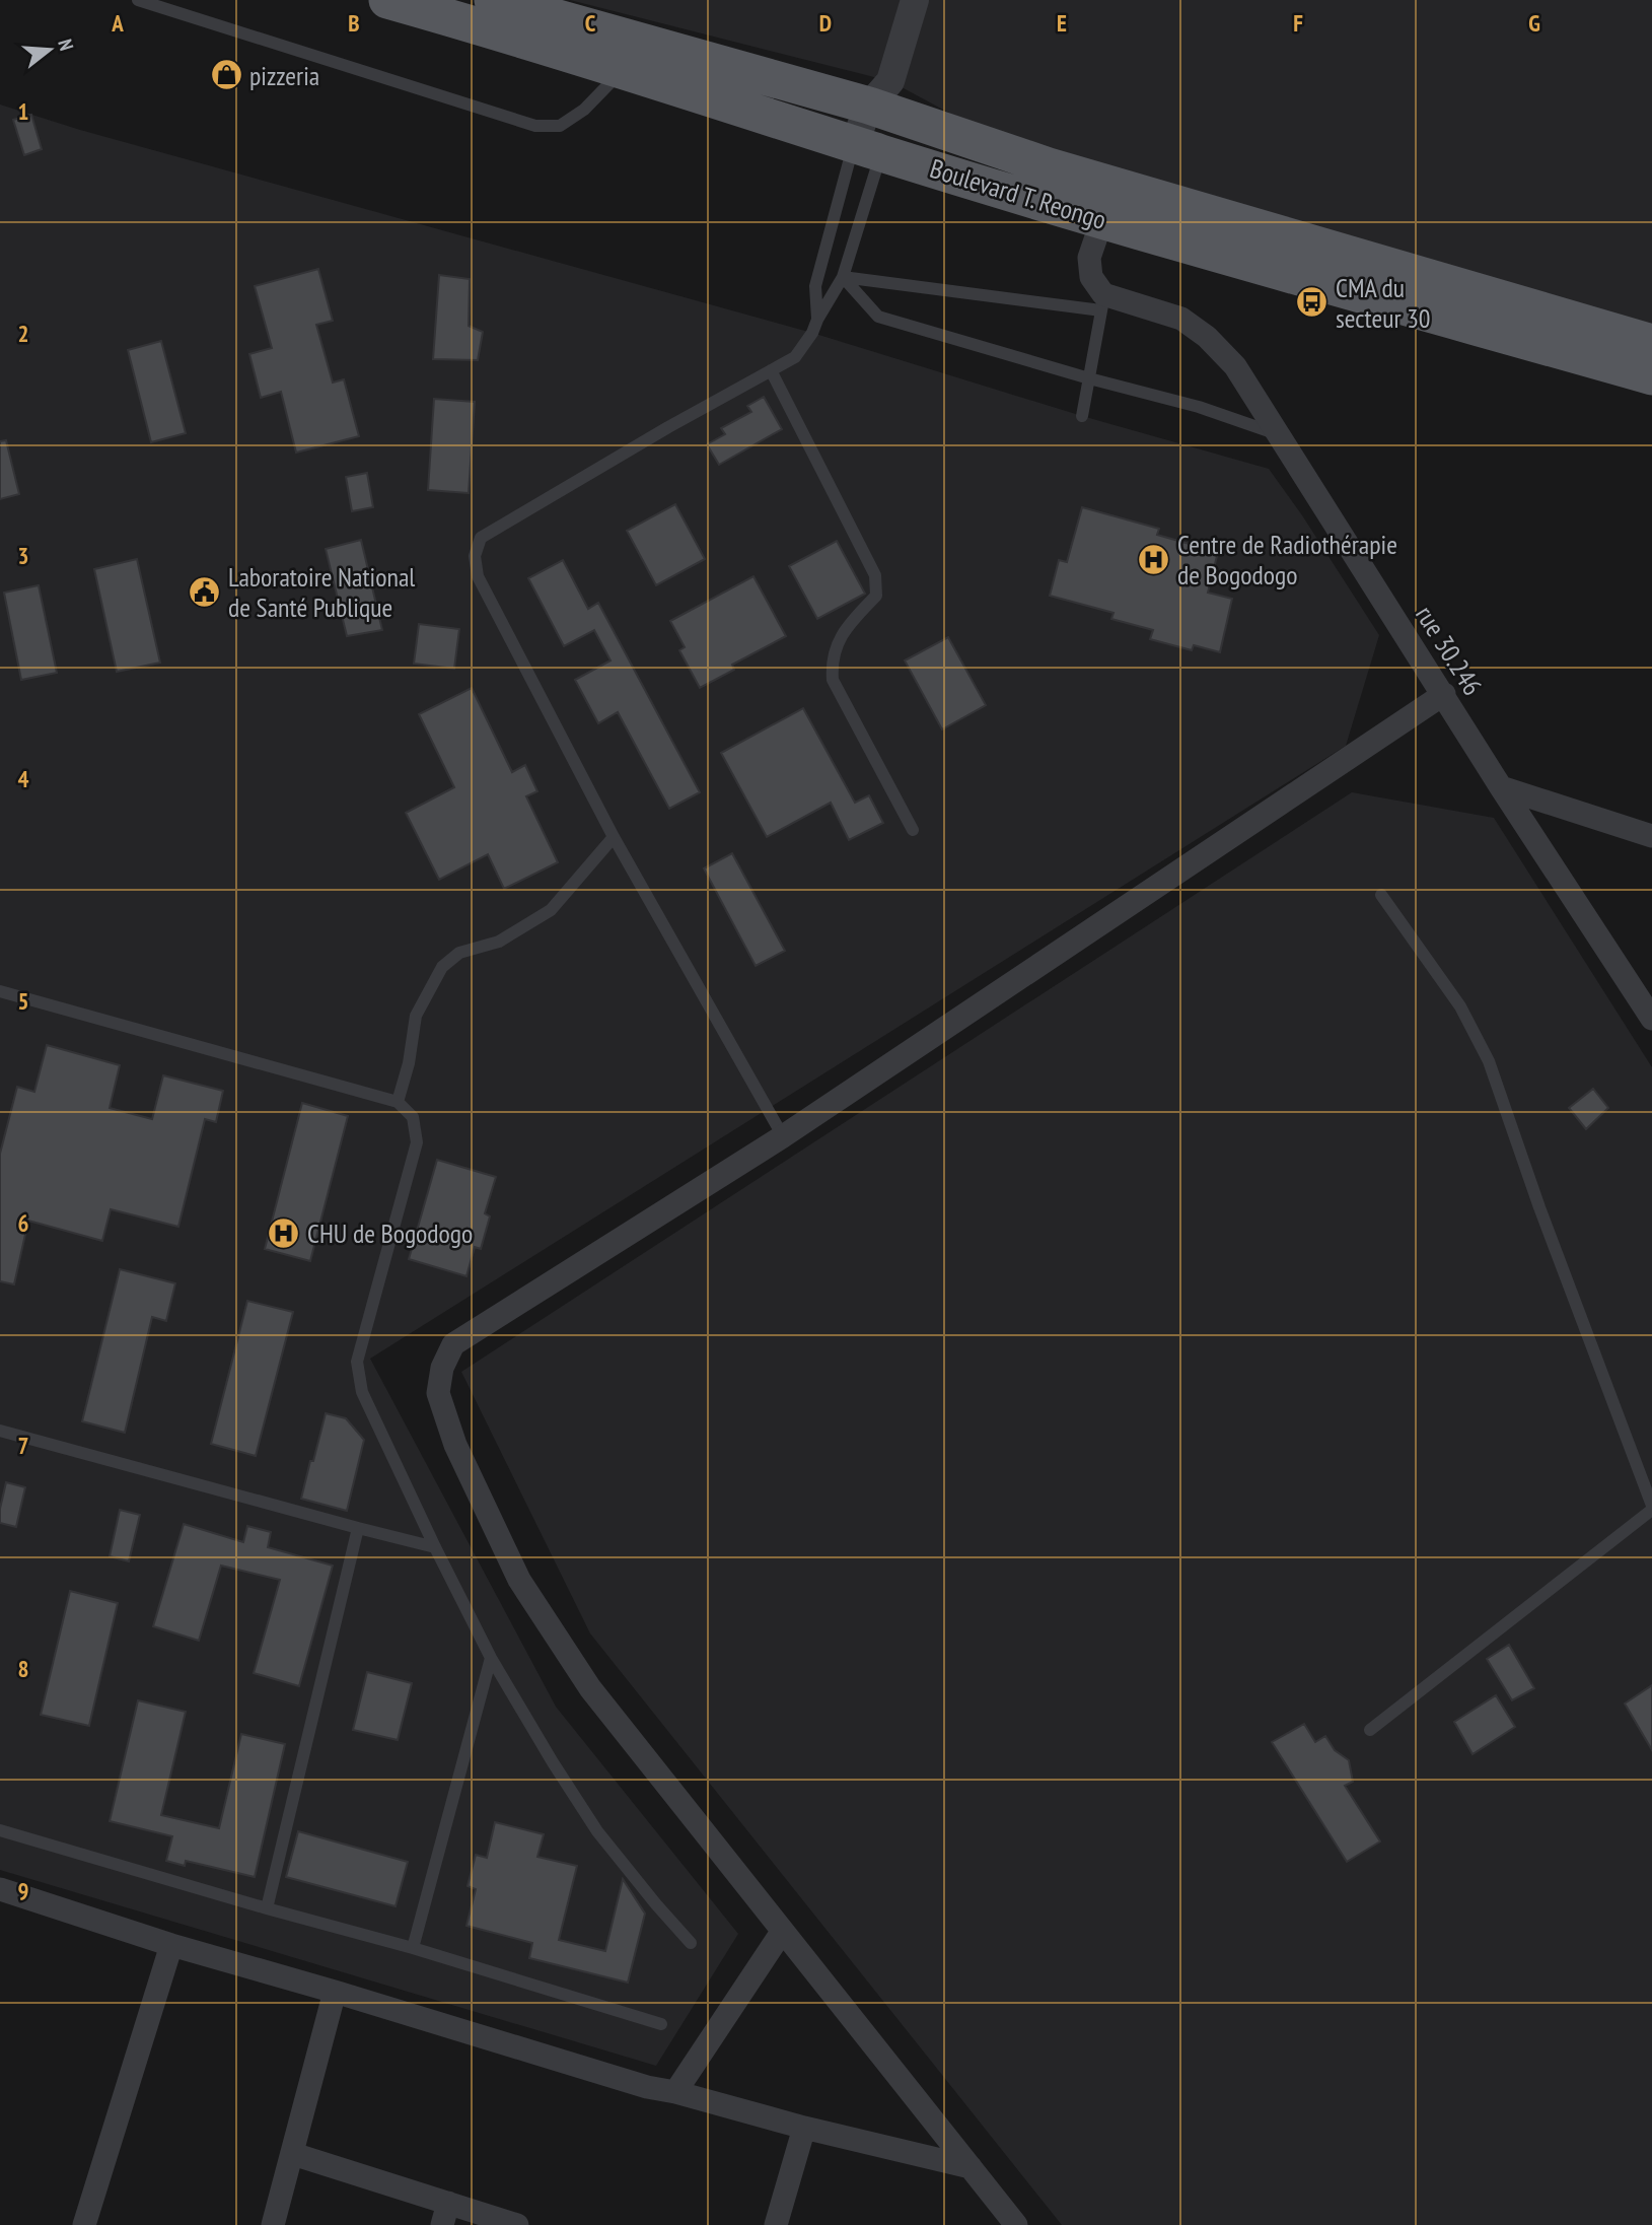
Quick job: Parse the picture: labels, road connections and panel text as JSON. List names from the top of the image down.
{
  "streets": {
    "main road": ["Boulevard T. Reongo"],
    "street": ["rue 30.246"]
  },
  "places": {
    "shop": ["pizzeria"],
    "bus stop": ["CMA du secteur 30"],
    "hospital": ["Centre de Radiothérapie de Bogodogo", "CHU de Bogodogo"],
    "public building": ["Laboratoire National de Santé Publique"]
  },
  "north": "right",
  "grid": {
    "columns": [
      "A",
      "B",
      "C",
      "D",
      "E",
      "F",
      "G"
    ],
    "rows": [
      "1",
      "2",
      "3",
      "4",
      "5",
      "6",
      "7",
      "8",
      "9"
    ]
  }
}
